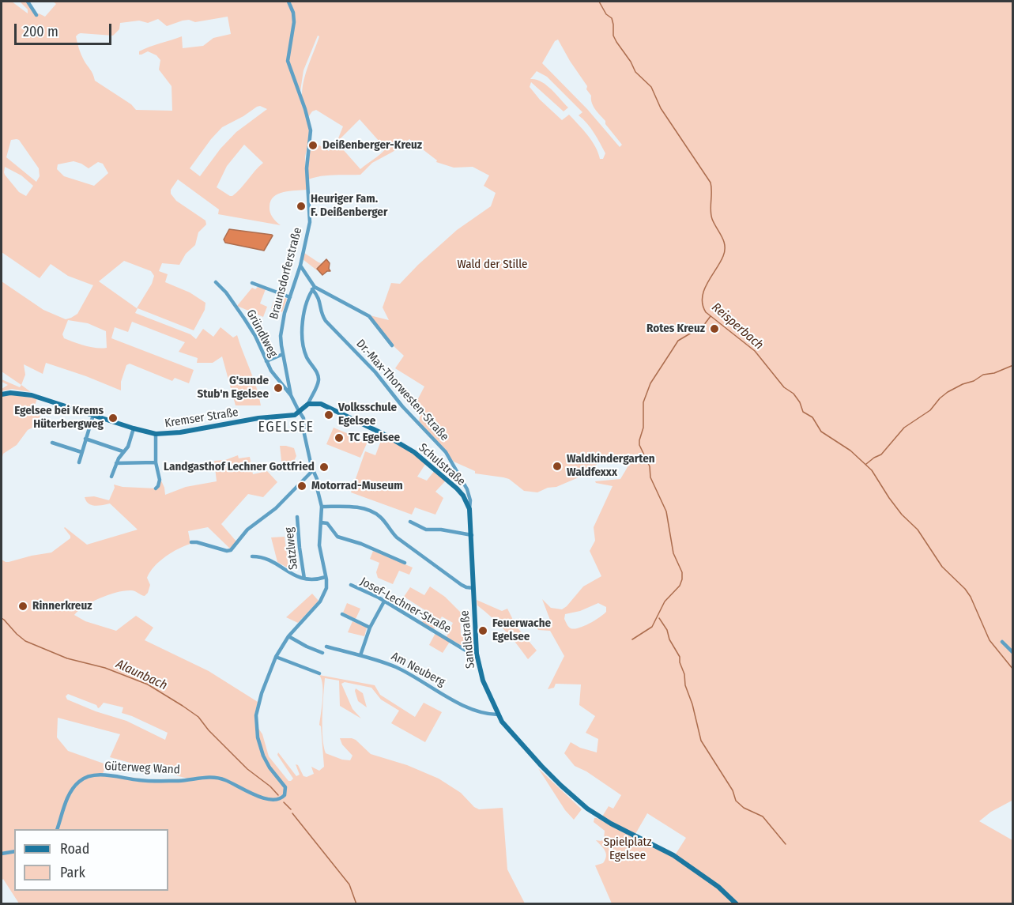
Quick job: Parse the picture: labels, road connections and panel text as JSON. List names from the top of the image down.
{
  "streets": {
    "street": [
      "Braunsdorferstraße",
      "Gründlweg",
      "Dr.-Max-Thorwesten-Straße",
      "Kremser Straße",
      "Schulstraße",
      "Satzlweg",
      "Josef-Lechner-Straße",
      "Sandlstraße",
      "Am Neuberg",
      "Güterweg Wand"
    ]
  },
  "crossings": [
    ["Braunsdorferstraße", "Gründlweg"],
    ["Braunsdorferstraße", "Dr.-Max-Thorwesten-Straße"],
    ["Braunsdorferstraße", "Kremser Straße"],
    ["Dr.-Max-Thorwesten-Straße", "Schulstraße"],
    ["Schulstraße", "Sandlstraße"],
    ["Josef-Lechner-Straße", "Sandlstraße"],
    ["Sandlstraße", "Am Neuberg"]
  ],
  "districts": ["EGELSEE"],
  "water": ["Reisperbach", "Alaunbach"],
  "parks": ["Wald der Stille", "Spielplatz Egelsee"],
  "places": [
    "Deißenberger-Kreuz",
    "Heuriger Fam. F. Deißenberger",
    "Rotes Kreuz",
    "G'sunde Stub'n Egelsee",
    "Volksschule Egelsee",
    "Egelsee bei Krems Hüterbergweg",
    "TC Egelsee",
    "Waldkindergarten Waldfexxx",
    "Landgasthof Lechner Gottfried",
    "Motorrad-Museum",
    "Rinnerkreuz",
    "Feuerwache Egelsee"
  ],
  "legend": ["Road", "Park"],
  "scale_bar": "200 m"
}
